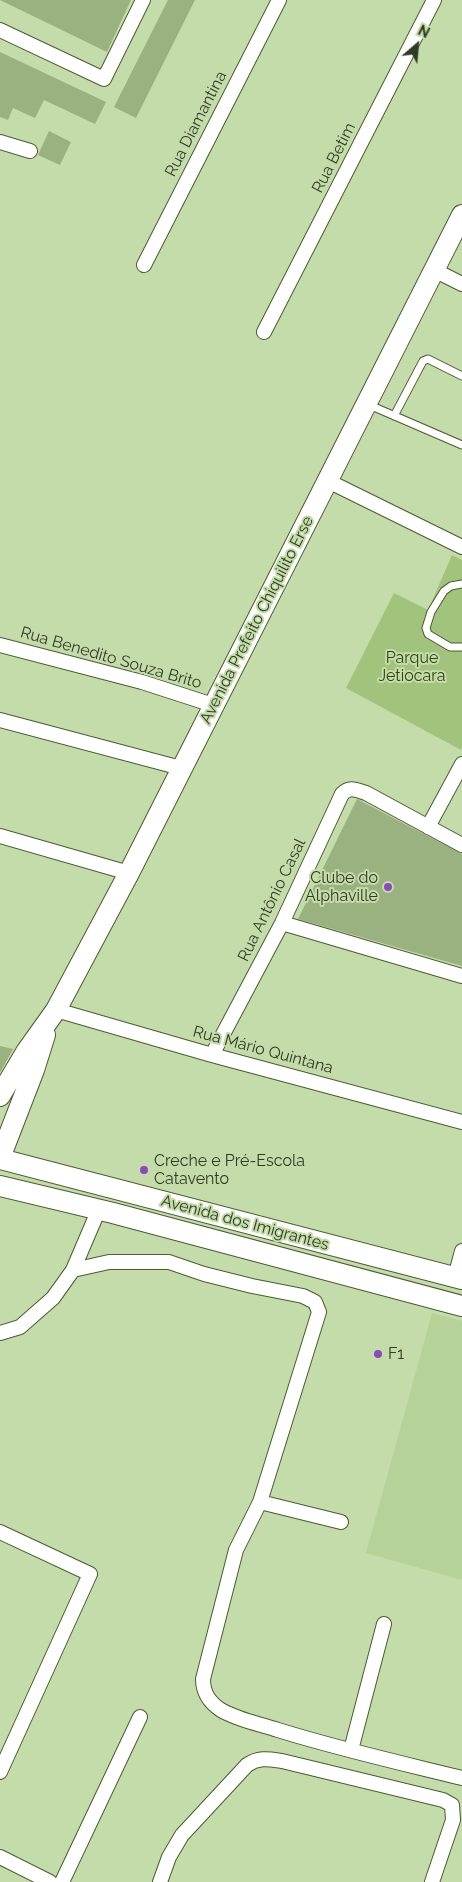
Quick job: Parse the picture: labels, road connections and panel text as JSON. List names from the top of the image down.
{
  "streets": {
    "main road": ["Avenida Prefeito Chiquilito Erse", "Avenida dos Imigrantes"],
    "street": [
      "Rua Diamantina",
      "Rua Betim",
      "Rua Benedito Souza Brito",
      "Rua Antônio Casal",
      "Rua Mário Quintana"
    ]
  },
  "crossings": [
    ["Avenida Prefeito Chiquilito Erse", "Rua Benedito Souza Brito"],
    ["Avenida Prefeito Chiquilito Erse", "Rua Mário Quintana"],
    ["Avenida Prefeito Chiquilito Erse", "Avenida dos Imigrantes"],
    ["Rua Antônio Casal", "Rua Mário Quintana"]
  ],
  "parks": ["Parque Jetiocara"],
  "places": ["Clube do Alphaville", "Creche e Pré-Escola Catavento", "F1"],
  "north": "top right"
}
